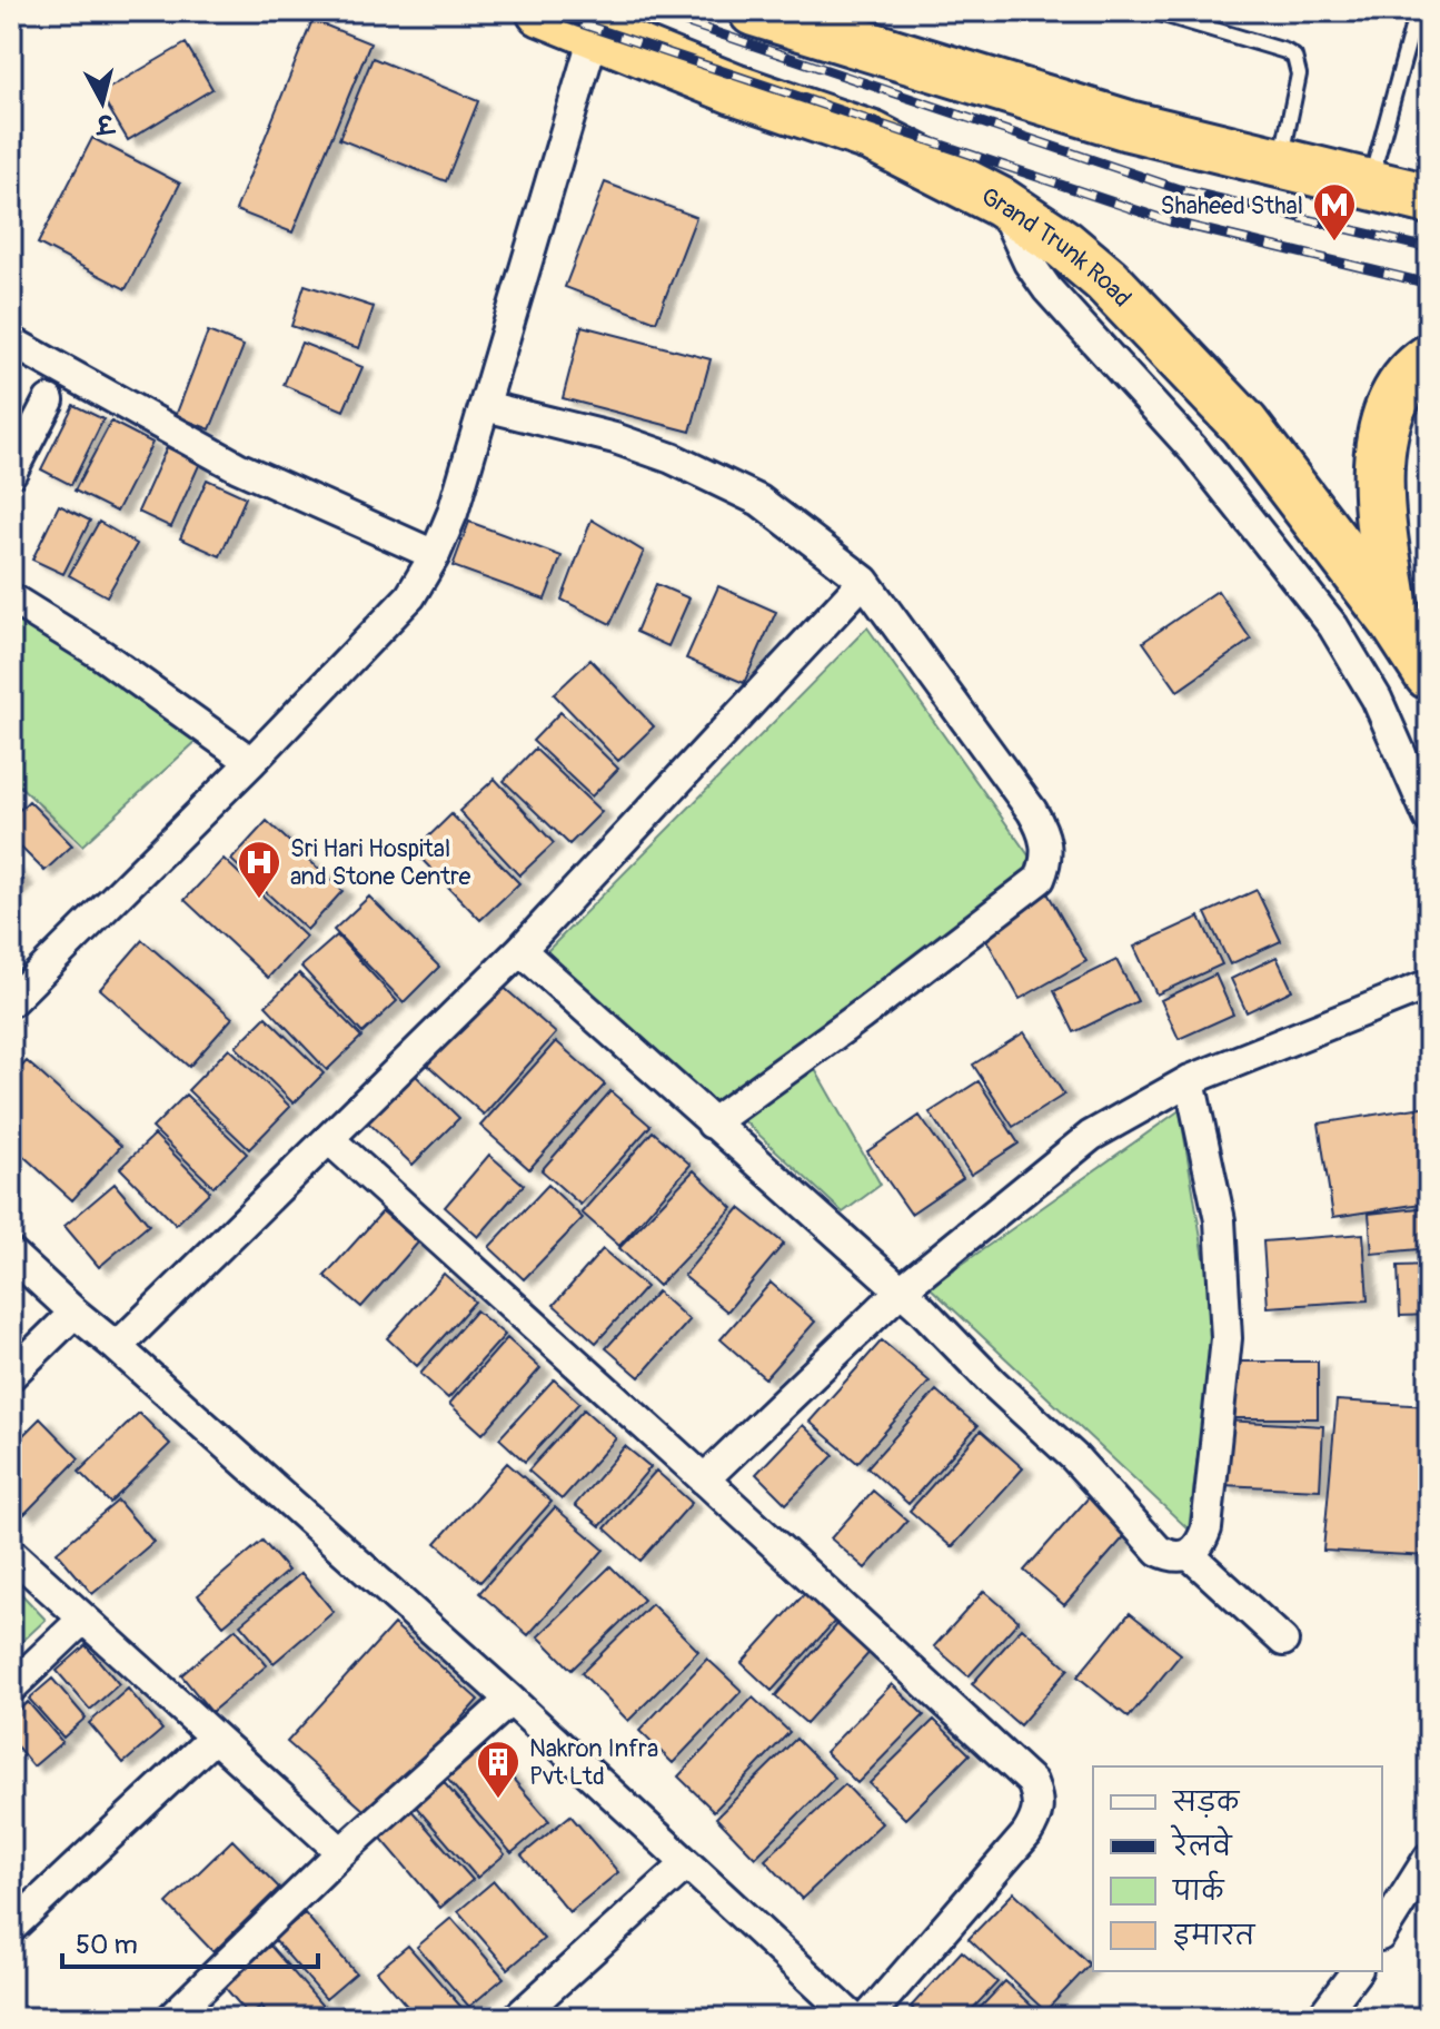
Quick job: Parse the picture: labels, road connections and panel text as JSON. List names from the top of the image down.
{
  "streets": {
    "highway": ["Grand Trunk Road"]
  },
  "places": {
    "metro station": ["Shaheed Sthal"],
    "hospital": ["Sri Hari Hospital and Stone Centre"],
    "building": ["Nakron Infra Pvt Ltd"]
  },
  "legend": [
    "सड़क",
    "रेलवे",
    "पार्क",
    "इमारत"
  ],
  "scale_bar": "50 m",
  "north": "bottom"
}
